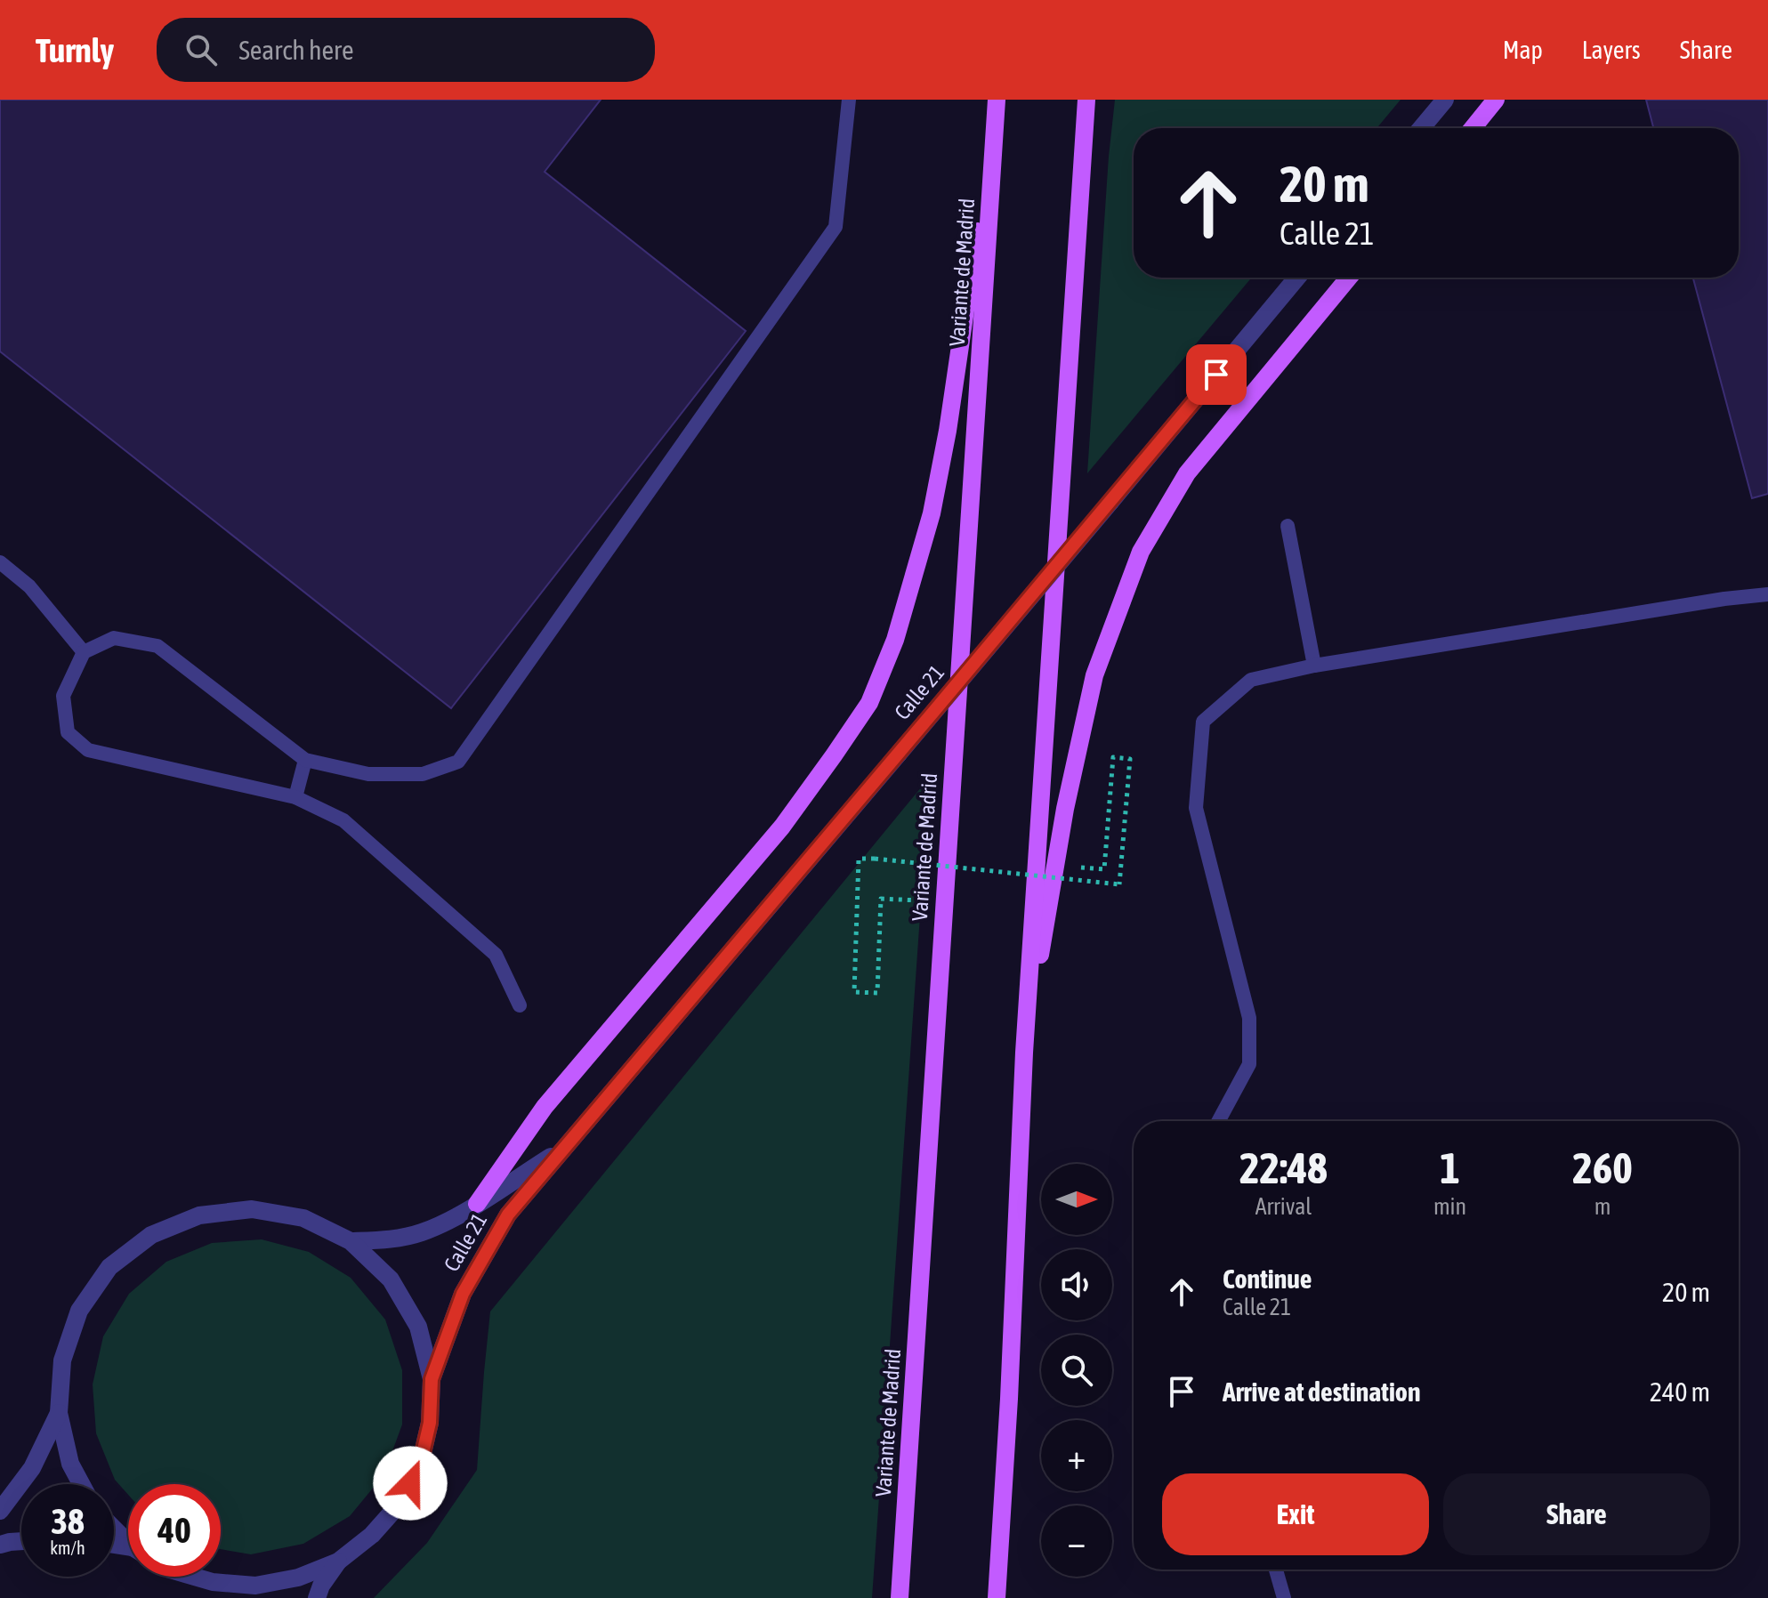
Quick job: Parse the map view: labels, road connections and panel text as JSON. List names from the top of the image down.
{
  "streets": {
    "main road": ["Variante de Madrid"],
    "street": ["Calle 21"]
  },
  "north": "right",
  "page": {
    "header": "Turnly",
    "search": "Search here",
    "nav": ["Map", "Layers", "Share"],
    "turn": ["20 m", "Calle 21"],
    "eta": [
      "22:48",
      "Arrival",
      "1",
      "min",
      "260",
      "m"
    ],
    "map_buttons": ["+", "−"],
    "list": [
      {
        "name": "Continue",
        "note": "Calle 21",
        "value": "20 m"
      },
      {
        "name": "Arrive at destination",
        "value": "240 m"
      }
    ],
    "buttons": ["Exit", "Share"],
    "speed": "38 km/h",
    "limit": "40"
  }
}
